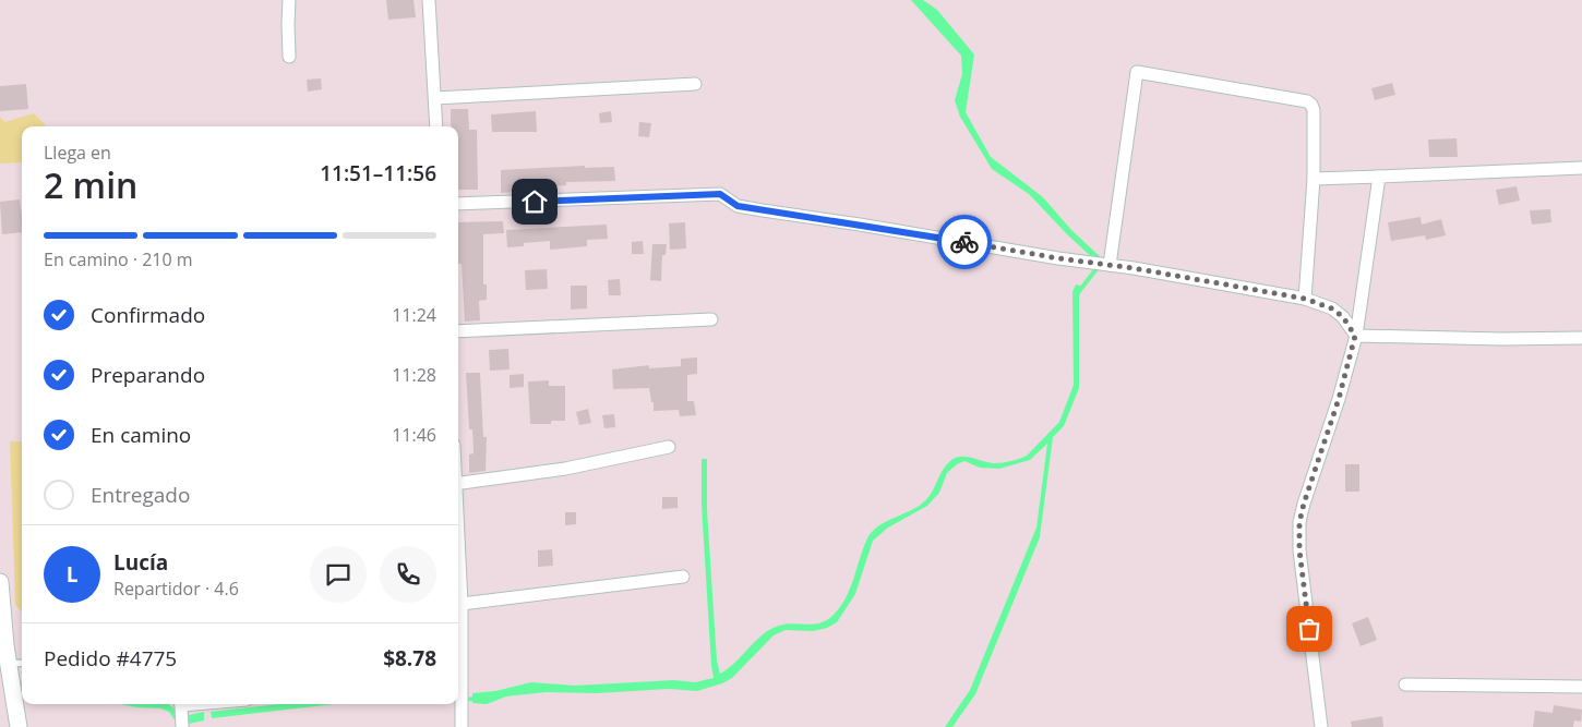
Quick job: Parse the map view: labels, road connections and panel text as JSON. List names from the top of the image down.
{
  "page": {
    "heading": ["2 min", "Llega en", "11:51–11:56"],
    "panel": [
      "Lucía",
      "Repartidor · 4.6",
      "Pedido #4775",
      "$8.78"
    ],
    "bar": "En camino · 210 m",
    "list": [
      ["Confirmado", "11:24"],
      ["Preparando", "11:28"],
      ["En camino", "11:46"],
      "Entregado"
    ],
    "round": "L"
  }
}
